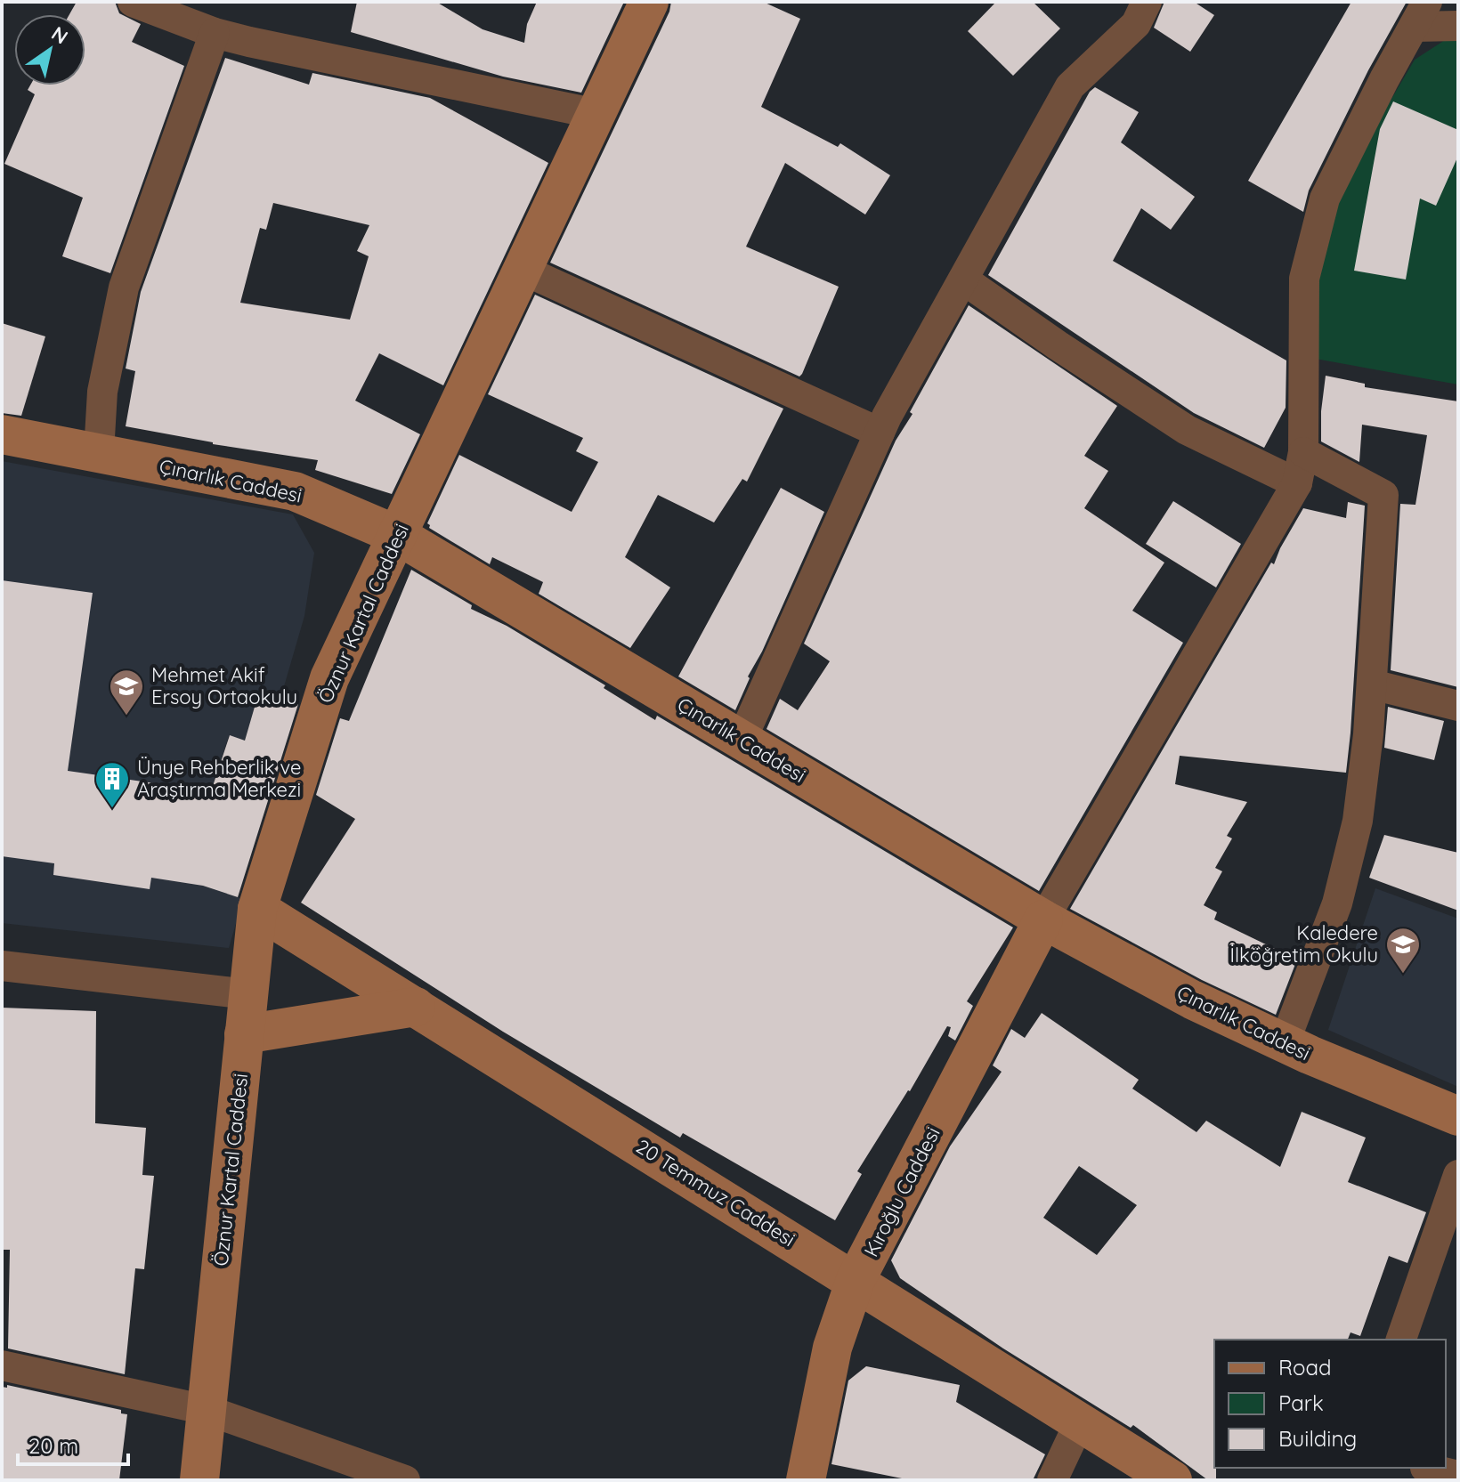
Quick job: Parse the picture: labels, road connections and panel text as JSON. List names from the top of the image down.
{
  "streets": {
    "street": [
      "Çınarlık Caddesi",
      "Öznur Kartal Caddesi",
      "Kıroğlu Caddesi",
      "20 Temmuz Caddesi"
    ]
  },
  "crossings": [
    ["Çınarlık Caddesi", "Öznur Kartal Caddesi"],
    ["Çınarlık Caddesi", "Kıroğlu Caddesi"],
    ["Öznur Kartal Caddesi", "20 Temmuz Caddesi"],
    ["Kıroğlu Caddesi", "20 Temmuz Caddesi"]
  ],
  "places": {
    "school or university": ["Mehmet Akif Ersoy Ortaokulu", "Kaledere İlköğretim Okulu"],
    "building": ["Ünye Rehberlik ve Araştırma Merkezi"]
  },
  "legend": ["Road", "Park", "Building"],
  "scale_bar": "20 m",
  "north": "top right"
}
